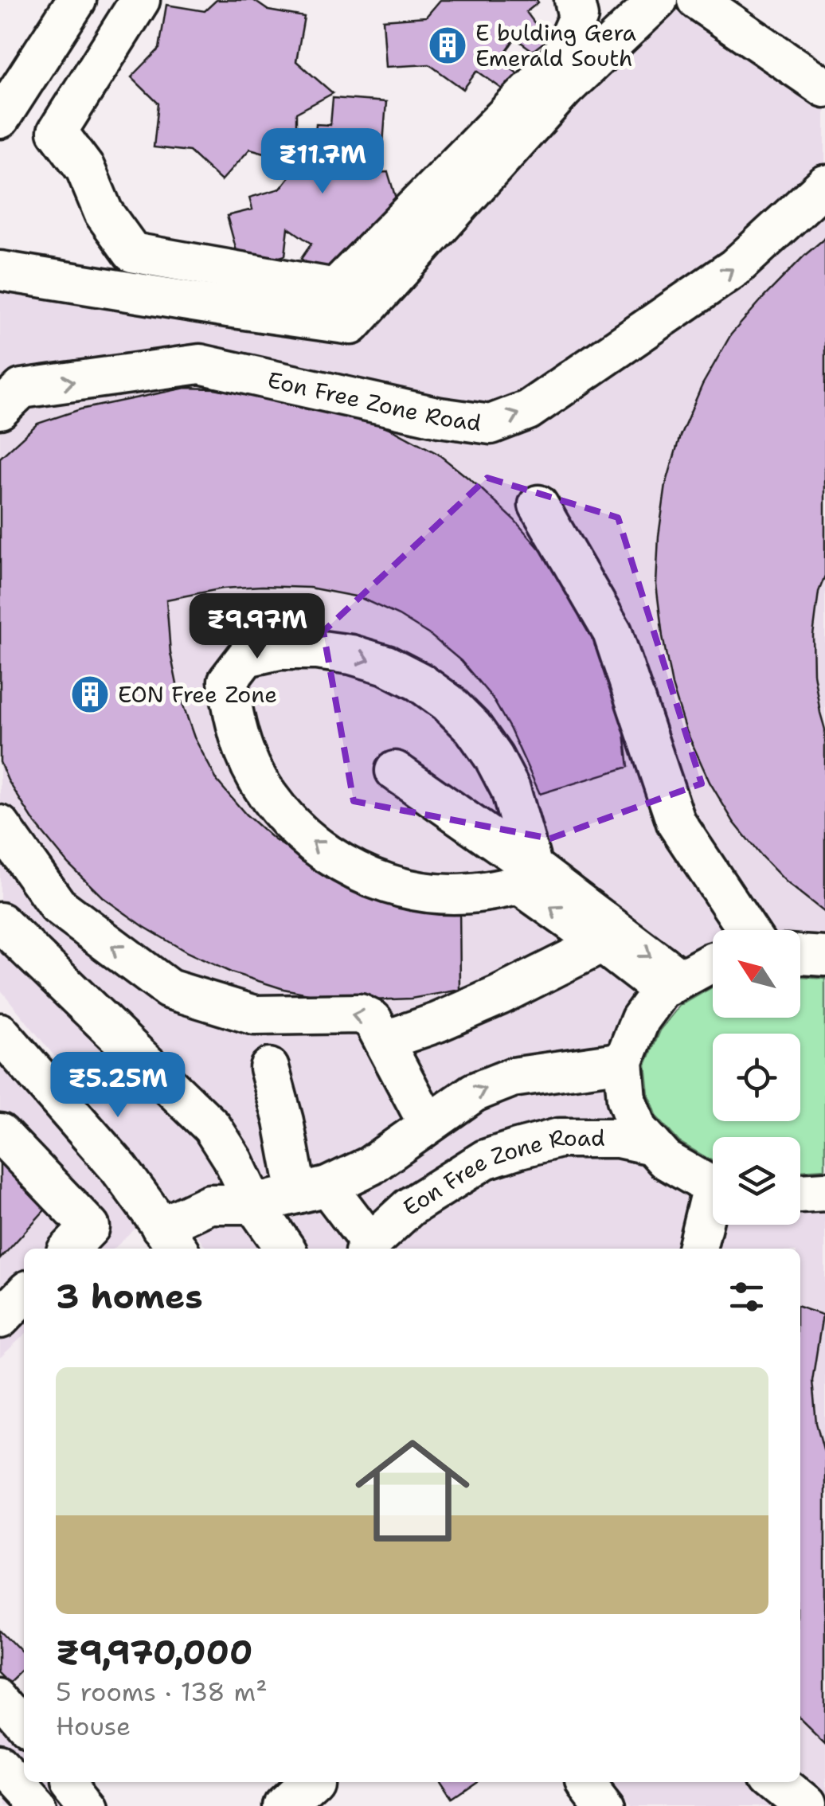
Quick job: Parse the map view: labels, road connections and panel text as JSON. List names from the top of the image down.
{
  "streets": {
    "street": ["Eon Free Zone Road"]
  },
  "one_way": ["Eon Free Zone Road"],
  "places": {
    "building": ["E bulding Gera Emerald South", "EON Free Zone"]
  },
  "north": "top left",
  "page": {
    "price": ["₹11.7M", "₹9.97M", "₹5.25M"],
    "heading": "3 homes",
    "list": [
      {
        "name": "₹9,970,000",
        "note": "5 rooms · 138 m² · House"
      }
    ]
  }
}
